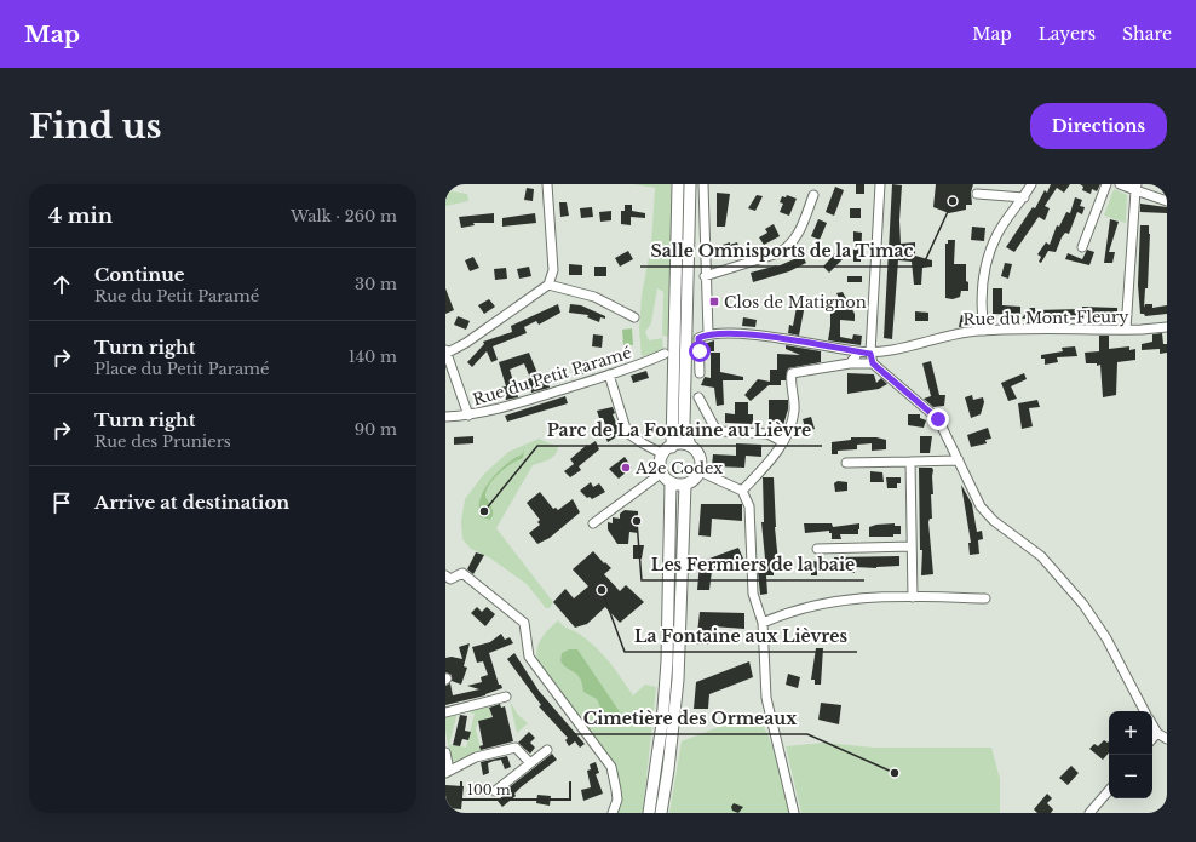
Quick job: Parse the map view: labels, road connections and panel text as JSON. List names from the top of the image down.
{
  "streets": {
    "street": ["Rue du Mont-Fleury", "Rue du Petit Paramé"]
  },
  "places": {
    "other": [
      "Salle Omnisports de la Timac",
      "A2e Codex",
      "Parc de La Fontaine au Lièvre",
      "Les Fermiers de la baie",
      "La Fontaine aux Lièvres",
      "Cimetière des Ormeaux"
    ],
    "transit": ["Clos de Matignon"]
  },
  "scale_bar": "100 m",
  "page": {
    "header": "Map",
    "nav": ["Map", "Layers", "Share"],
    "buttons": "Directions",
    "title": "Find us",
    "heading": ["4 min", "Walk · 260 m"],
    "list": [
      ["Continue", "Rue du Petit Paramé", "30 m"],
      ["Turn right", "Place du Petit Paramé", "140 m"],
      ["Turn right", "Rue des Pruniers", "90 m"],
      "Arrive at destination"
    ],
    "map_buttons": ["+", "−"],
    "scale": "100 m"
  }
}
